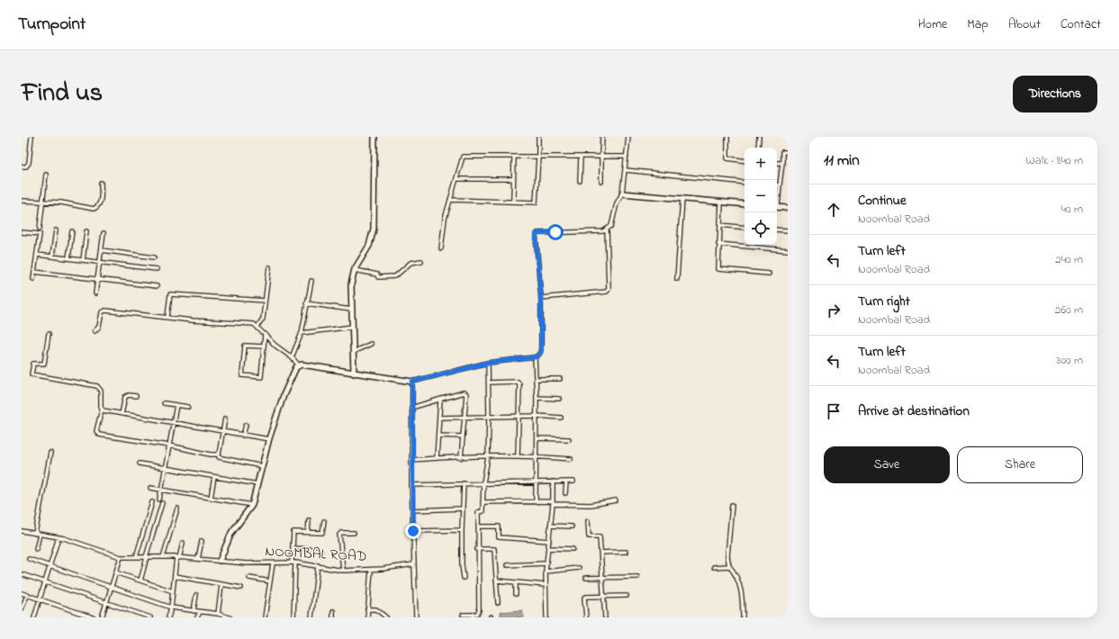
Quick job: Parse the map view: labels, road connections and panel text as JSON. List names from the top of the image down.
{
  "streets": {
    "street": ["NOOMBAL ROAD"]
  },
  "page": {
    "header": "Turnpoint",
    "nav": [
      "Home",
      "Map",
      "About",
      "Contact"
    ],
    "title": "Find us",
    "buttons": [
      "Directions",
      ["Save", "Share"]
    ],
    "heading": ["11 min", "Walk · 840 m"],
    "map_buttons": ["+", "−"],
    "list": [
      ["Continue", "Noombal Road", "40 m"],
      ["Turn left", "Noombal Road", "240 m"],
      ["Turn right", "Noombal Road", "260 m"],
      ["Turn left", "Noombal Road", "300 m"],
      "Arrive at destination"
    ]
  }
}
